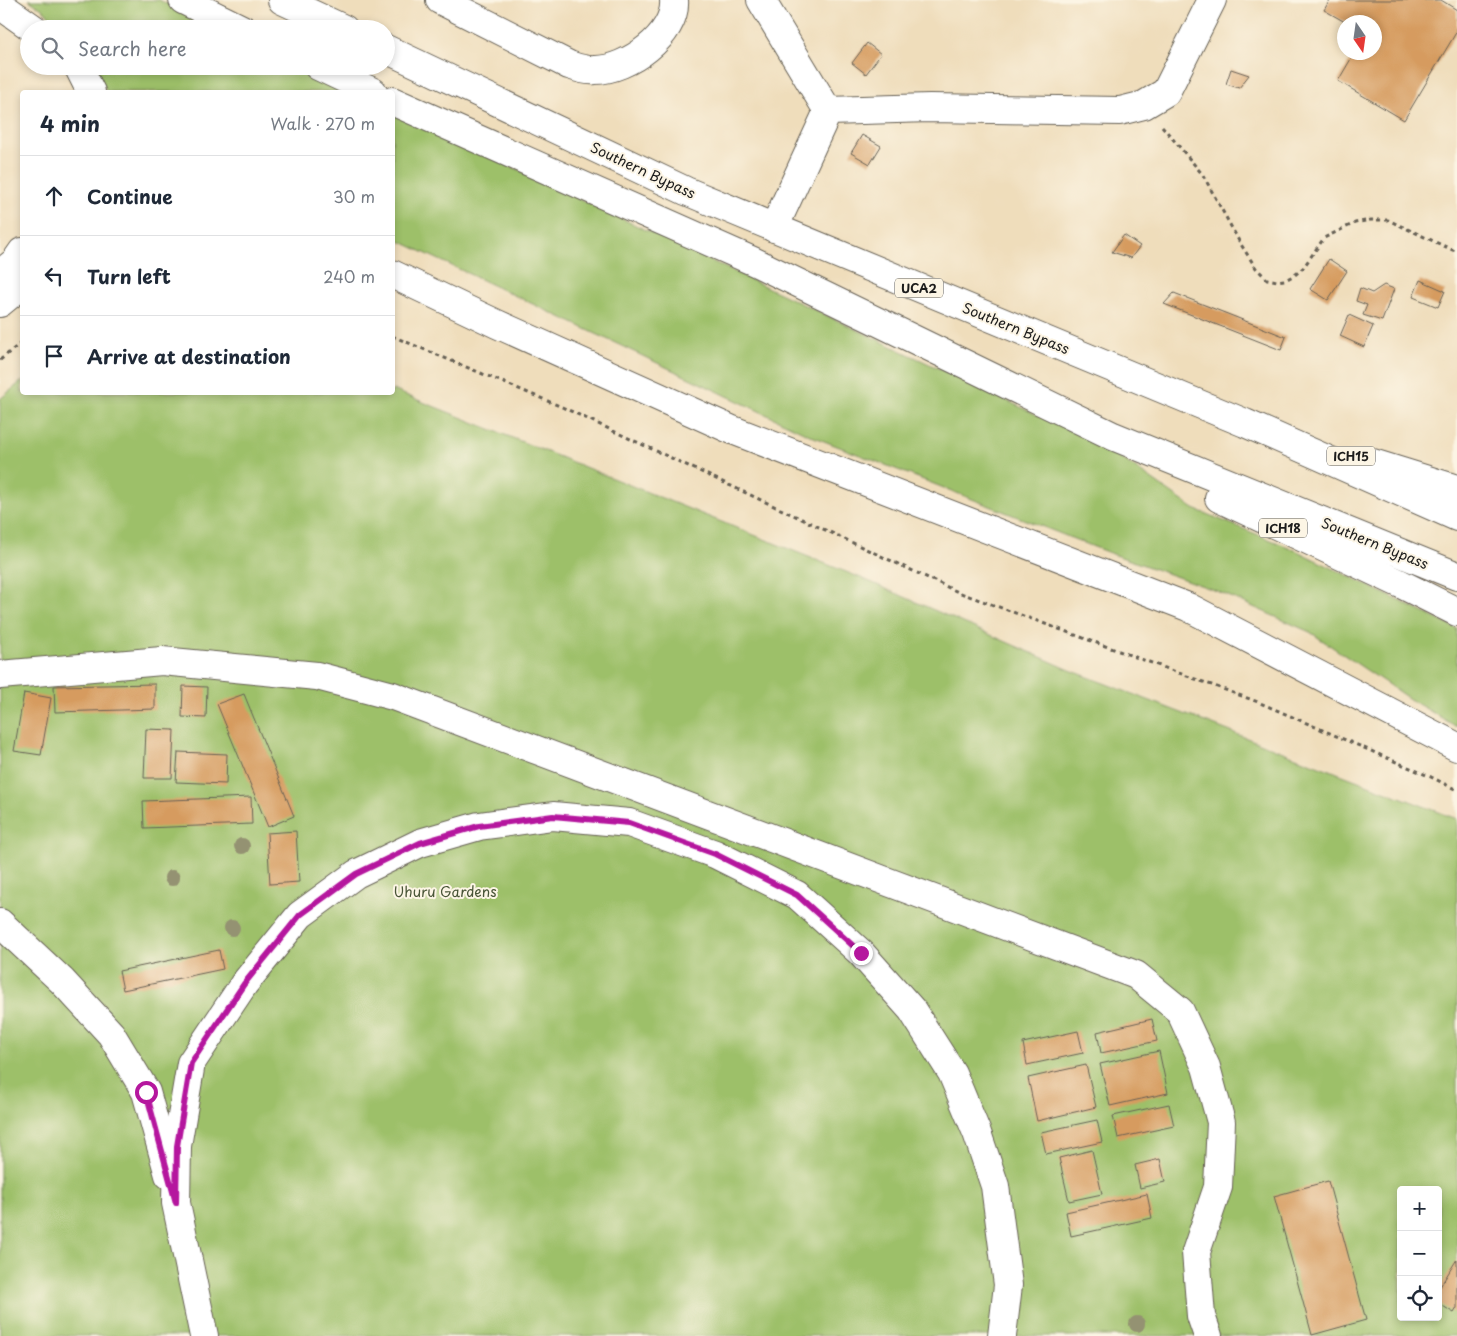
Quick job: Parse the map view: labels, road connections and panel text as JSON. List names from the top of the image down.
{
  "streets": {
    "main road": [
      "Southern Bypass",
      "UCA2",
      "ICH15",
      "ICH18"
    ]
  },
  "crossings": [
    ["Southern Bypass", "ICH15"],
    ["Southern Bypass", "ICH18"]
  ],
  "parks": ["Uhuru Gardens"],
  "north": "bottom",
  "page": {
    "search": "Search here",
    "heading": ["4 min", "Walk · 270 m"],
    "list": [
      ["Continue", "30 m"],
      ["Turn left", "240 m"],
      "Arrive at destination"
    ],
    "map_buttons": ["+", "−"]
  }
}
